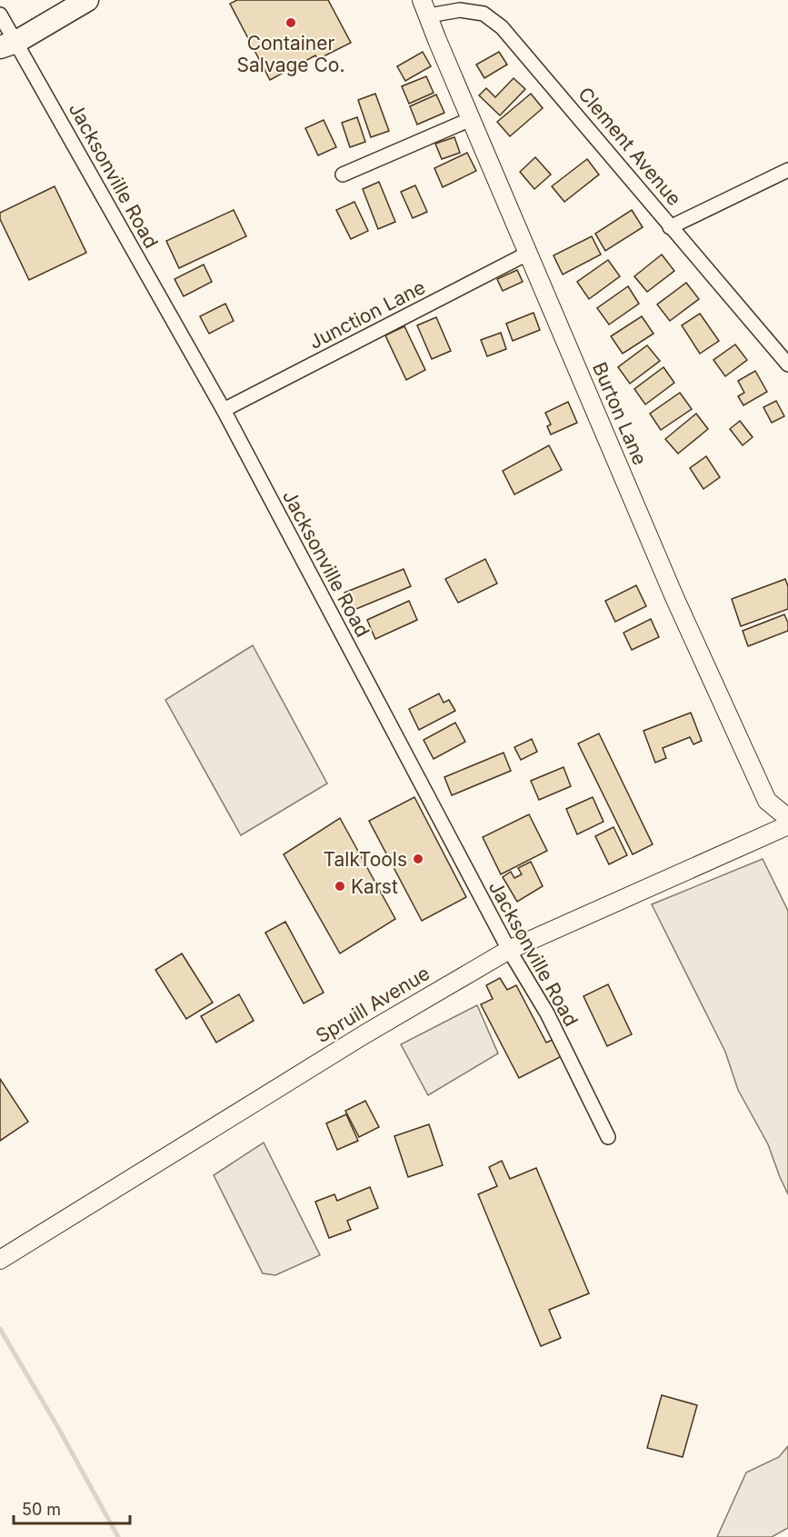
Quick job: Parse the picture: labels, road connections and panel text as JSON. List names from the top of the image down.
{
  "streets": {
    "street": [
      "Clement Avenue",
      "Jacksonville Road",
      "Junction Lane",
      "Burton Lane",
      "Spruill Avenue"
    ]
  },
  "crossings": [
    ["Clement Avenue", "Burton Lane"],
    ["Jacksonville Road", "Junction Lane"],
    ["Jacksonville Road", "Spruill Avenue"],
    ["Junction Lane", "Burton Lane"]
  ],
  "places": ["Container Salvage Co.", "TalkTools", "Karst"],
  "scale_bar": "50 m"
}
